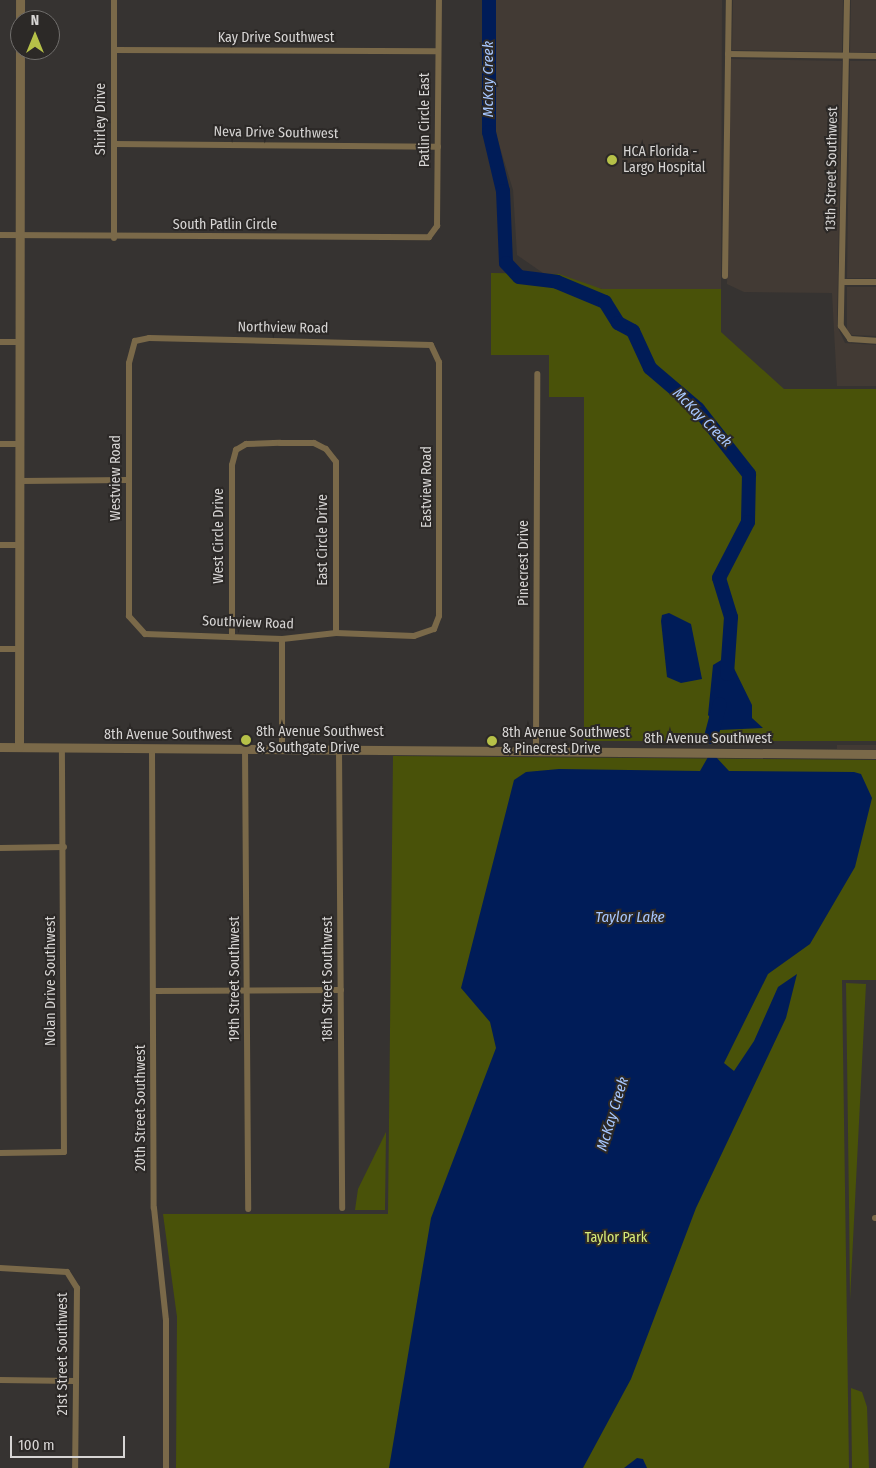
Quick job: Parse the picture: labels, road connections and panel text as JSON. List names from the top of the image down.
{
  "streets": {
    "street": [
      "Kay Drive Southwest",
      "Shirley Drive",
      "Patlin Circle East",
      "Neva Drive Southwest",
      "13th Street Southwest",
      "South Patlin Circle",
      "Northview Road",
      "Westview Road",
      "Eastview Road",
      "West Circle Drive",
      "East Circle Drive",
      "Pinecrest Drive",
      "Southview Road",
      "8th Avenue Southwest",
      "19th Street Southwest",
      "18th Street Southwest",
      "Nolan Drive Southwest",
      "20th Street Southwest",
      "21st Street Southwest"
    ]
  },
  "crossings": [
    ["Kay Drive Southwest", "Shirley Drive"],
    ["Kay Drive Southwest", "Patlin Circle East"],
    ["Shirley Drive", "Neva Drive Southwest"],
    ["Shirley Drive", "South Patlin Circle"],
    ["Patlin Circle East", "Neva Drive Southwest"],
    ["Patlin Circle East", "South Patlin Circle"],
    ["Northview Road", "Westview Road"],
    ["Northview Road", "Eastview Road"],
    ["Westview Road", "Southview Road"],
    ["Eastview Road", "Southview Road"],
    ["West Circle Drive", "East Circle Drive"],
    ["West Circle Drive", "Southview Road"],
    ["East Circle Drive", "Southview Road"],
    ["Pinecrest Drive", "8th Avenue Southwest"],
    ["8th Avenue Southwest", "19th Street Southwest"],
    ["8th Avenue Southwest", "18th Street Southwest"],
    ["8th Avenue Southwest", "Nolan Drive Southwest"],
    ["8th Avenue Southwest", "20th Street Southwest"]
  ],
  "water": ["McKay Creek", "Taylor Lake"],
  "parks": ["Taylor Park"],
  "places": ["HCA Florida - Largo Hospital", "8th Avenue Southwest & Southgate Drive", "8th Avenue Southwest & Pinecrest Drive"],
  "scale_bar": "100 m",
  "north": "top"
}
